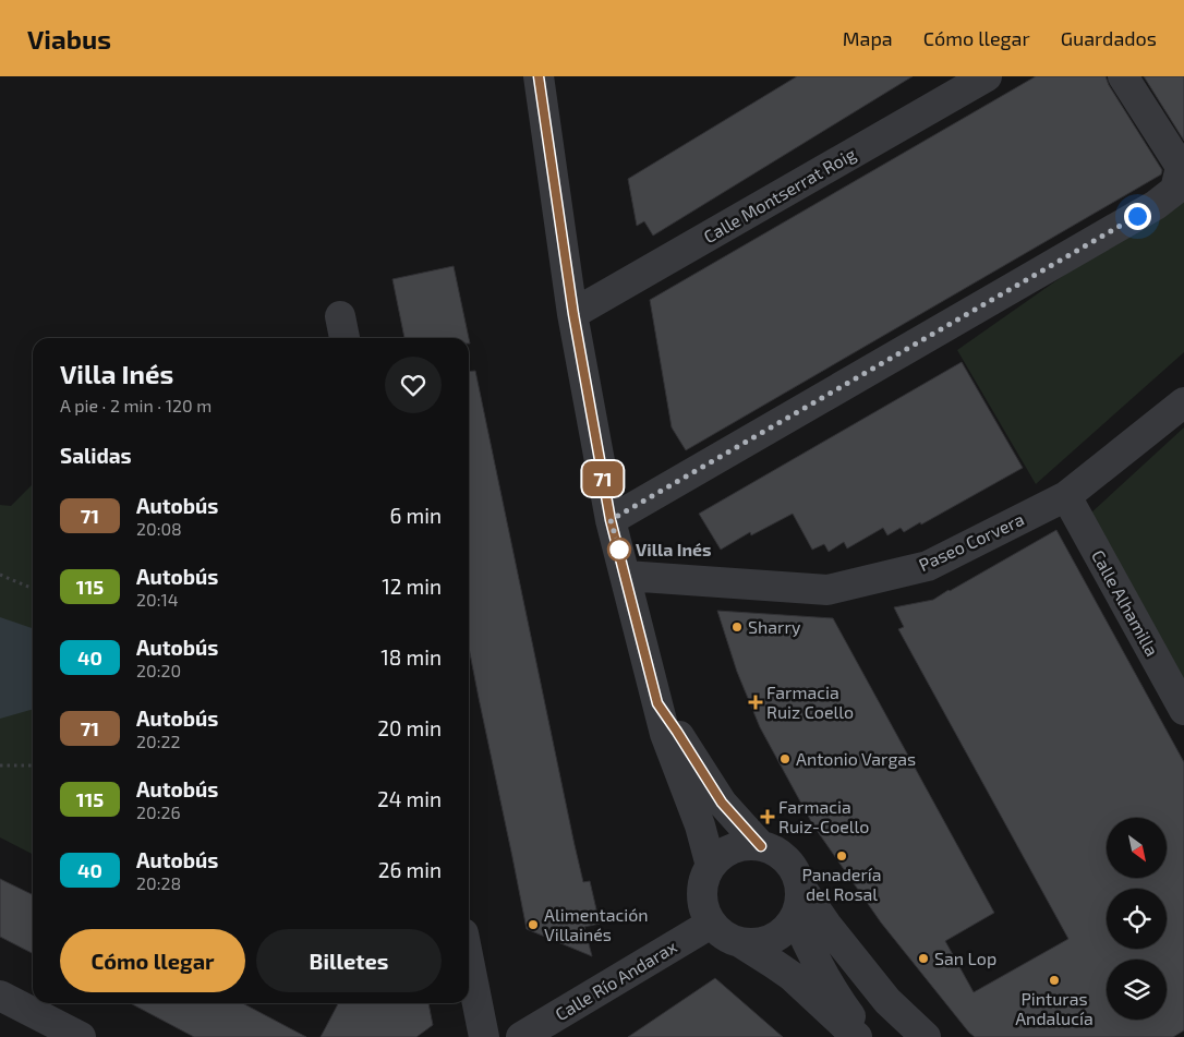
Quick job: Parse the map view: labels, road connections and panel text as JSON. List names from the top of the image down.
{
  "streets": {
    "street": [
      "Calle Montserrat Roig",
      "Paseo Corvera",
      "Calle Alhamilla",
      "Calle Río Andarax"
    ]
  },
  "crossings": [
    ["Paseo Corvera", "Calle Alhamilla"]
  ],
  "places": {
    "other": [
      "Villa Inés",
      "Sharry",
      "Antonio Vargas",
      "Panadería del Rosal",
      "Alimentación Villainés",
      "San Lop",
      "Pinturas Andalucía"
    ],
    "health": ["Farmacia Ruiz Coello", "Farmacia Ruiz-Coello"]
  },
  "lines": ["bus line 71"],
  "north": "bottom right",
  "page": {
    "header": "Viabus",
    "nav": ["Mapa", "Cómo llegar", "Guardados"],
    "on_map": "71",
    "heading": [
      ["Villa Inés", "A pie · 2 min · 120 m"],
      "Salidas"
    ],
    "list": [
      {
        "mark": "71",
        "name": "Autobús",
        "note": "20:08",
        "value": "6 min"
      },
      {
        "mark": "115",
        "name": "Autobús",
        "note": "20:14",
        "value": "12 min"
      },
      {
        "mark": "40",
        "name": "Autobús",
        "note": "20:20",
        "value": "18 min"
      },
      {
        "mark": "71",
        "name": "Autobús",
        "note": "20:22",
        "value": "20 min"
      },
      {
        "mark": "115",
        "name": "Autobús",
        "note": "20:26",
        "value": "24 min"
      },
      {
        "mark": "40",
        "name": "Autobús",
        "note": "20:28",
        "value": "26 min"
      }
    ],
    "buttons": ["Cómo llegar", "Billetes"]
  }
}
